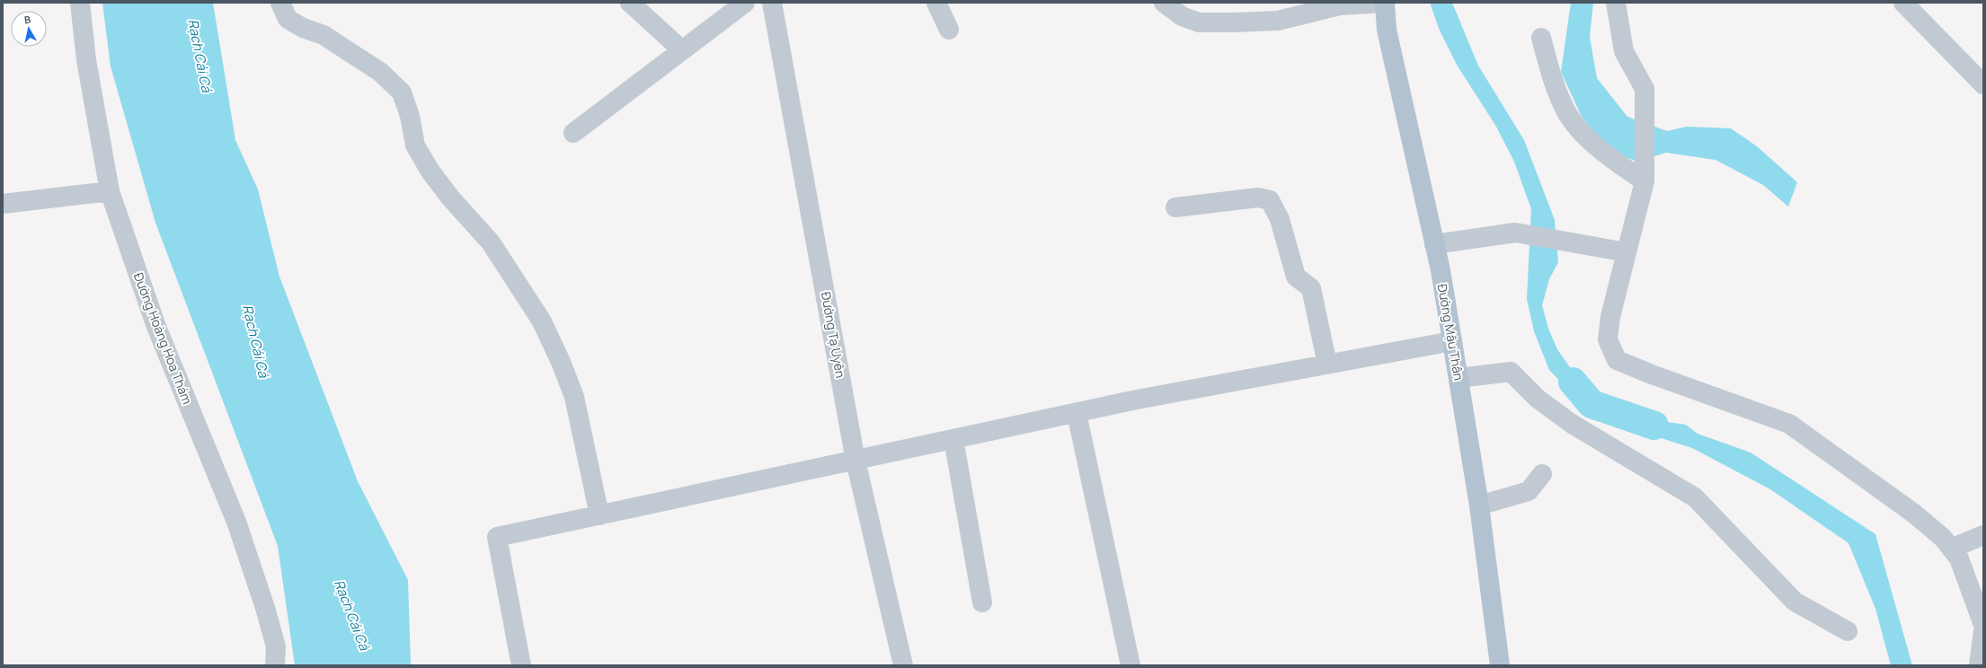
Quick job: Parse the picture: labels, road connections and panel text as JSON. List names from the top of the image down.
{
  "streets": {
    "main road": ["Đường Mậu Thân"],
    "street": ["Đường Tạ Uyên", "Đường Hoàng Hoa Thám"]
  },
  "water": ["Rạch Cái Cá"],
  "north": "top"
}
